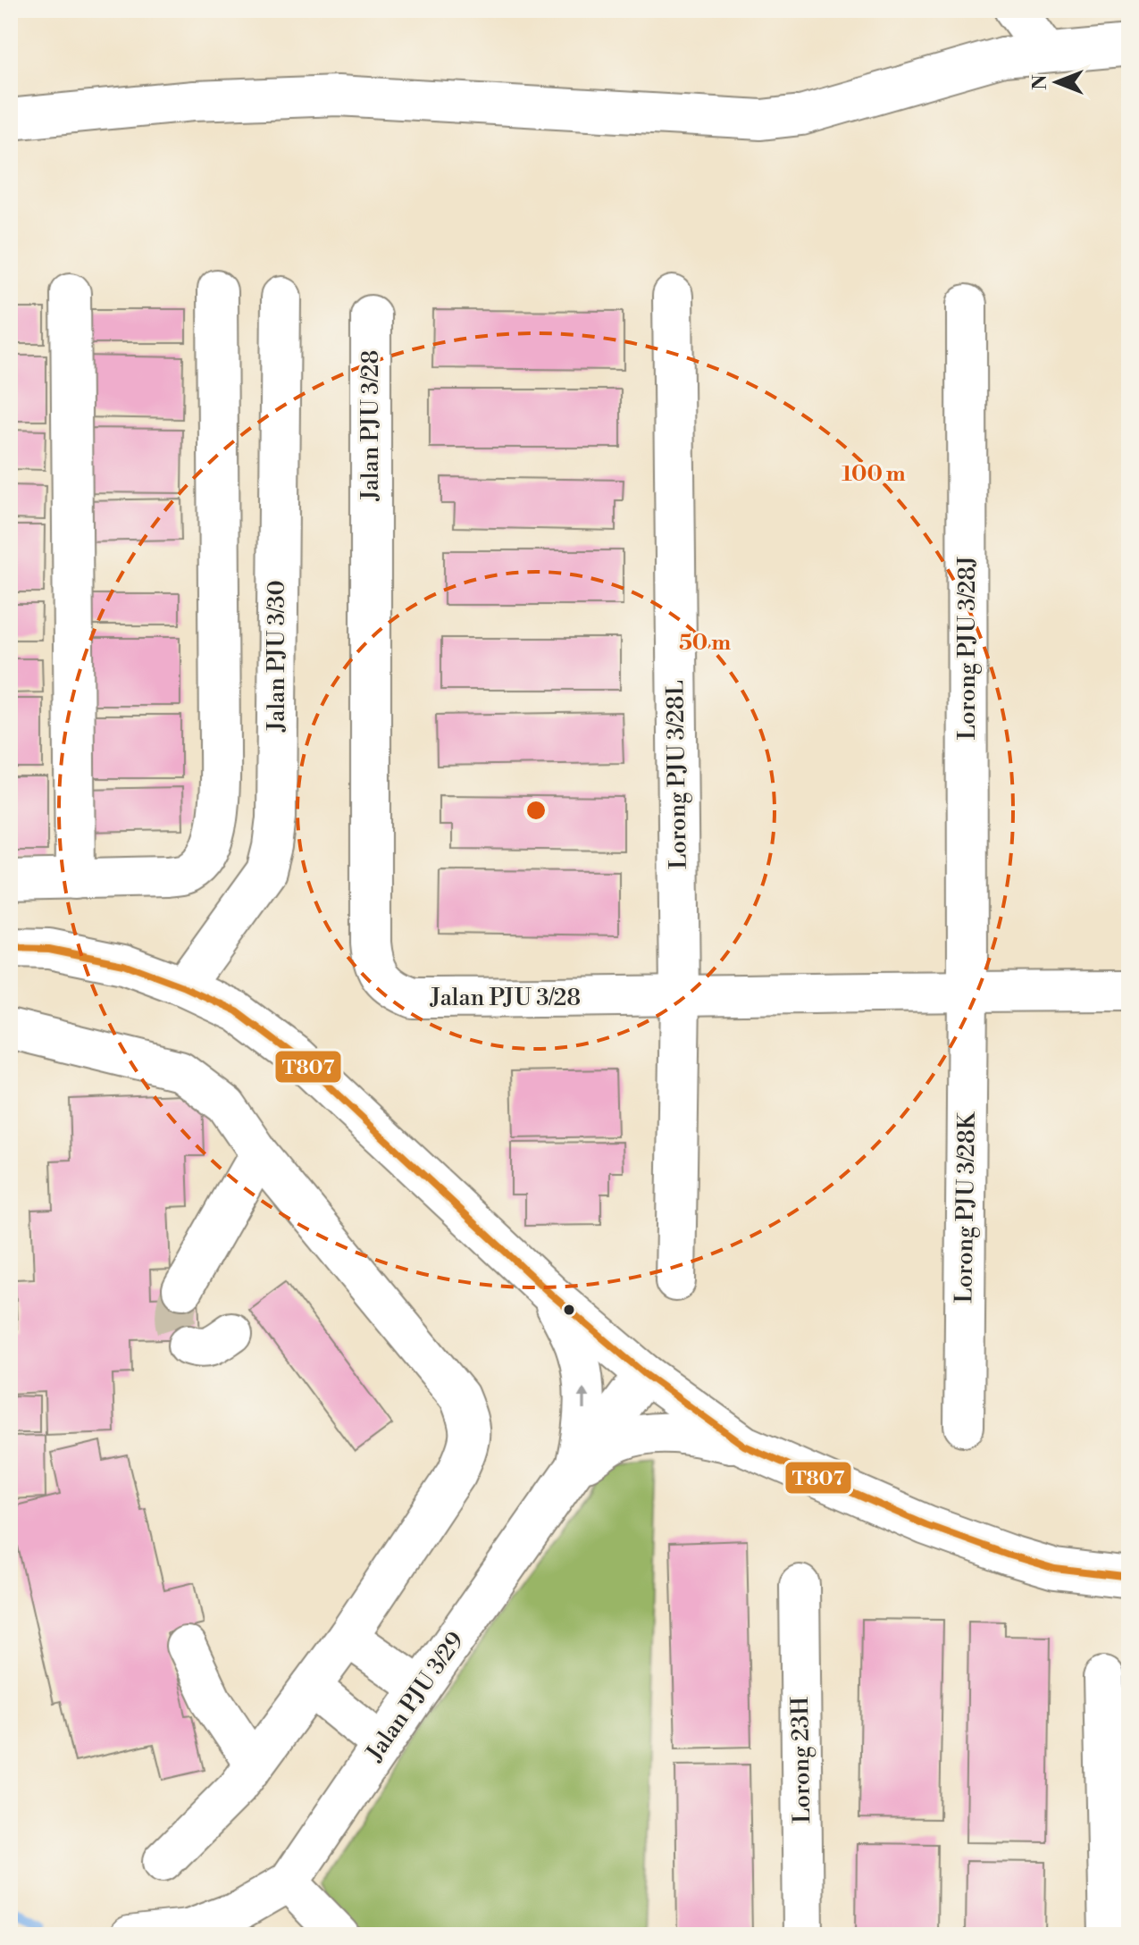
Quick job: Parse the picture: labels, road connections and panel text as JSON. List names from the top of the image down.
{
  "streets": {
    "street": [
      "Jalan PJU 3/28",
      "Lorong PJU 3/28J",
      "Jalan PJU 3/30",
      "Lorong PJU 3/28L",
      "Lorong PJU 3/28K",
      "Jalan PJU 3/29",
      "Lorong 23H"
    ]
  },
  "crossings": [
    ["Jalan PJU 3/28", "Lorong PJU 3/28J"],
    ["Jalan PJU 3/28", "Lorong PJU 3/28L"],
    ["Jalan PJU 3/28", "Lorong PJU 3/28K"],
    ["Lorong PJU 3/28J", "Lorong PJU 3/28K"]
  ],
  "lines": ["transit line T807"],
  "north": "left",
  "rings": ["100 m", "50 m"]
}
